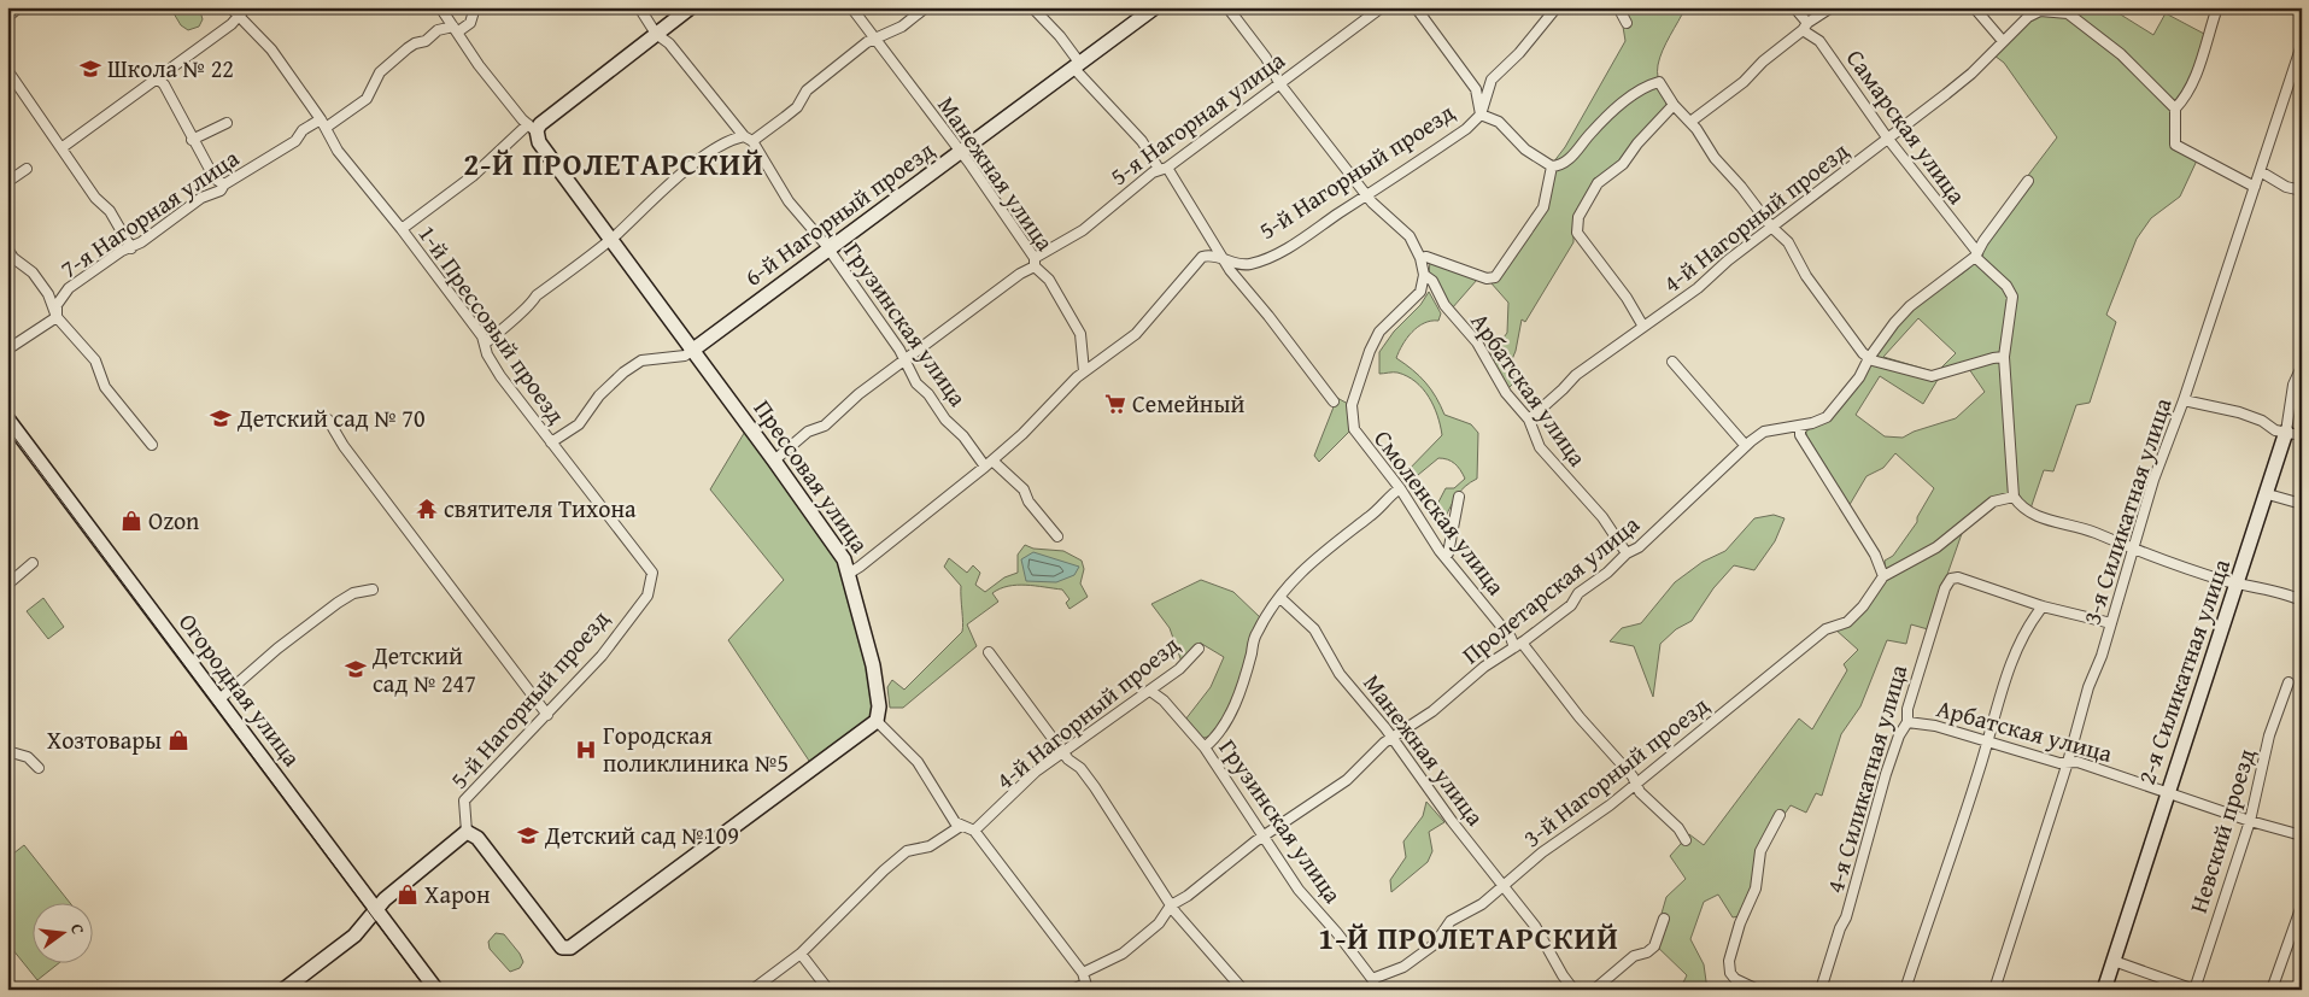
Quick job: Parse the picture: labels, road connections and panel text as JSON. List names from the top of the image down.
{
  "streets": {
    "street": [
      "5-я Нагорная улица",
      "Самарская улица",
      "5-й Нагорный проезд",
      "Манежная улица",
      "7-я Нагорная улица",
      "6-й Нагорный проезд",
      "4-й Нагорный проезд",
      "1-й Прессовый проезд",
      "Грузинская улица",
      "Арбатская улица",
      "Прессовая улица",
      "3-я Силикатная улица",
      "Смоленская улица",
      "Пролетарская улица",
      "2-я Силикатная улица",
      "Огородная улица",
      "3-й Нагорный проезд",
      "4-я Силикатная улица",
      "Невский проезд"
    ]
  },
  "crossings": [
    ["5-я Нагорная улица", "Манежная улица"],
    ["5-я Нагорная улица", "Грузинская улица"],
    ["5-я Нагорная улица", "Прессовая улица"],
    ["Самарская улица", "4-й Нагорный проезд"],
    ["Самарская улица", "Пролетарская улица"],
    ["5-й Нагорный проезд", "Манежная улица"],
    ["5-й Нагорный проезд", "1-й Прессовый проезд"],
    ["5-й Нагорный проезд", "Грузинская улица"],
    ["5-й Нагорный проезд", "Прессовая улица"],
    ["Манежная улица", "6-й Нагорный проезд"],
    ["Манежная улица", "Пролетарская улица"],
    ["Манежная улица", "3-й Нагорный проезд"],
    ["7-я Нагорная улица", "1-й Прессовый проезд"],
    ["7-я Нагорная улица", "Прессовая улица"],
    ["6-й Нагорный проезд", "1-й Прессовый проезд"],
    ["6-й Нагорный проезд", "Грузинская улица"],
    ["6-й Нагорный проезд", "Прессовая улица"],
    ["4-й Нагорный проезд", "Грузинская улица"],
    ["4-й Нагорный проезд", "Арбатская улица"],
    ["Грузинская улица", "Пролетарская улица"],
    ["Грузинская улица", "3-й Нагорный проезд"],
    ["Арбатская улица", "3-я Силикатная улица"],
    ["Арбатская улица", "Смоленская улица"],
    ["Арбатская улица", "Пролетарская улица"],
    ["Арбатская улица", "2-я Силикатная улица"],
    ["Арбатская улица", "4-я Силикатная улица"],
    ["Арбатская улица", "Невский проезд"],
    ["Смоленская улица", "Пролетарская улица"],
    ["Смоленская улица", "3-й Нагорный проезд"]
  ],
  "districts": ["2-Й ПРОЛЕТАРСКИЙ", "1-Й ПРОЛЕТАРСКИЙ"],
  "places": {
    "school or university": [
      "Школа № 22",
      "Детский сад № 70",
      "Детский сад № 247",
      "Детский сад №109"
    ],
    "supermarket": ["Семейный"],
    "temple": ["святителя Тихона"],
    "shop": ["Ozon", "Хозтовары", "Харон"],
    "hospital": ["Городская поликлиника №5"]
  },
  "north": "right"
}
